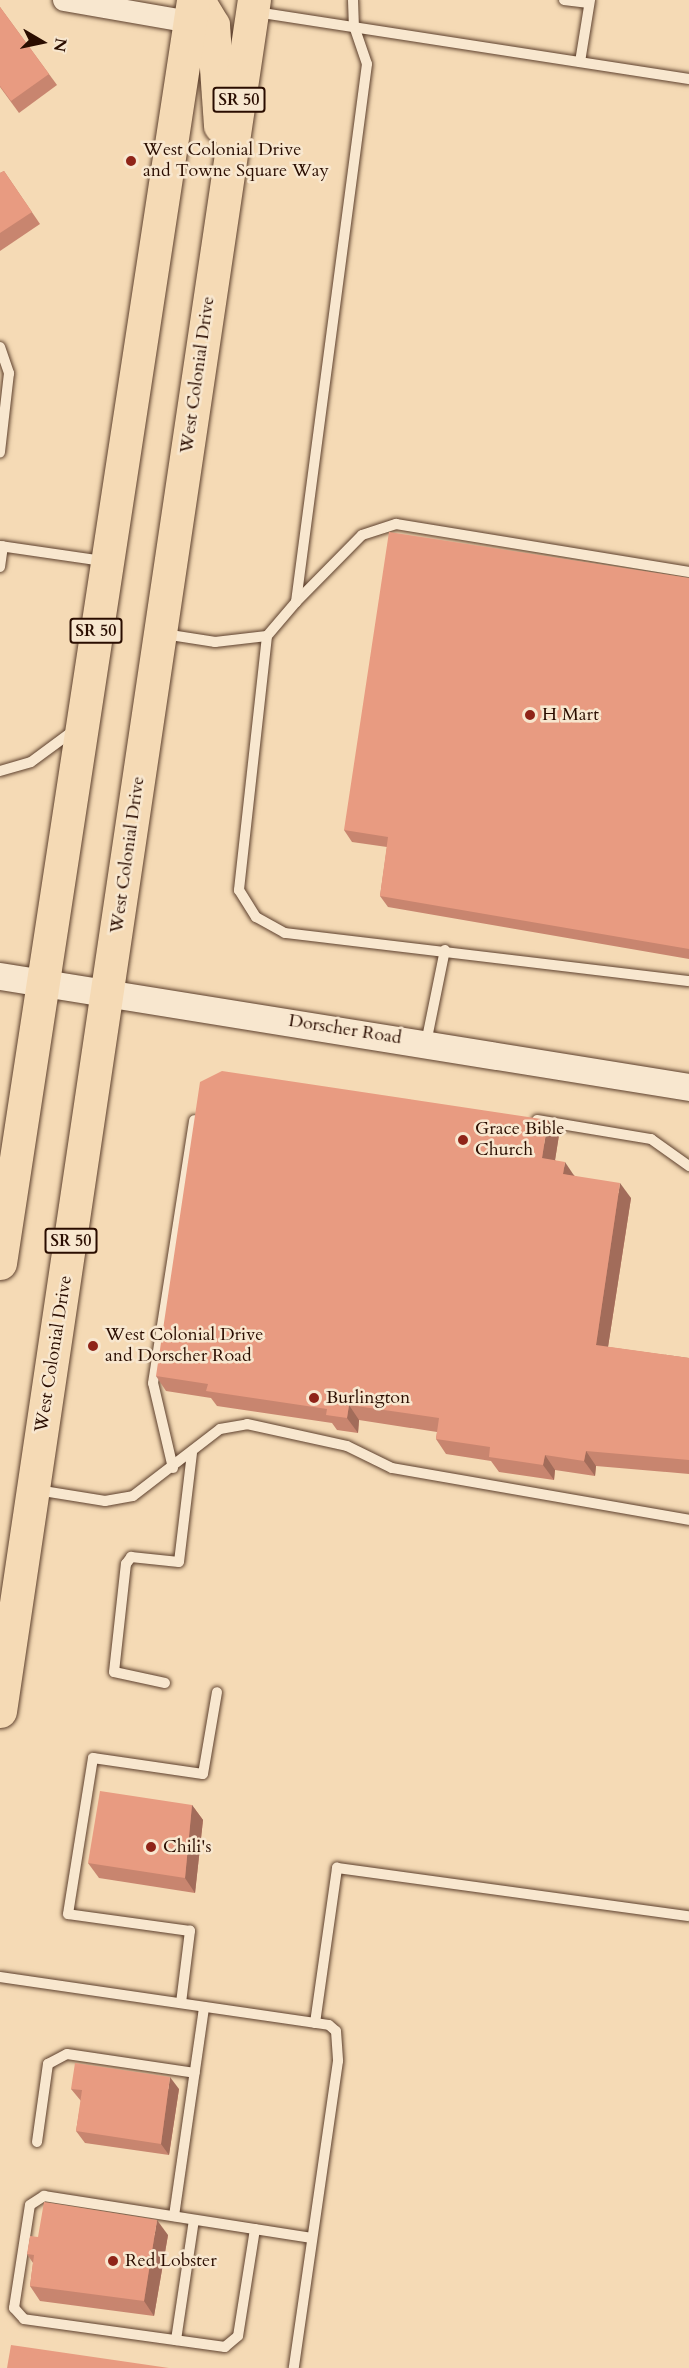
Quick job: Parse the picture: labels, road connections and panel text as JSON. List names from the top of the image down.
{
  "streets": {
    "highway": ["SR 50", "West Colonial Drive"],
    "street": ["Dorscher Road"]
  },
  "crossings": [
    ["SR 50", "Dorscher Road"],
    ["West Colonial Drive", "Dorscher Road"]
  ],
  "places": [
    "West Colonial Drive and Towne Square Way",
    "H Mart",
    "Grace Bible Church",
    "West Colonial Drive and Dorscher Road",
    "Burlington",
    "Chili's",
    "Red Lobster"
  ],
  "north": "right"
}
